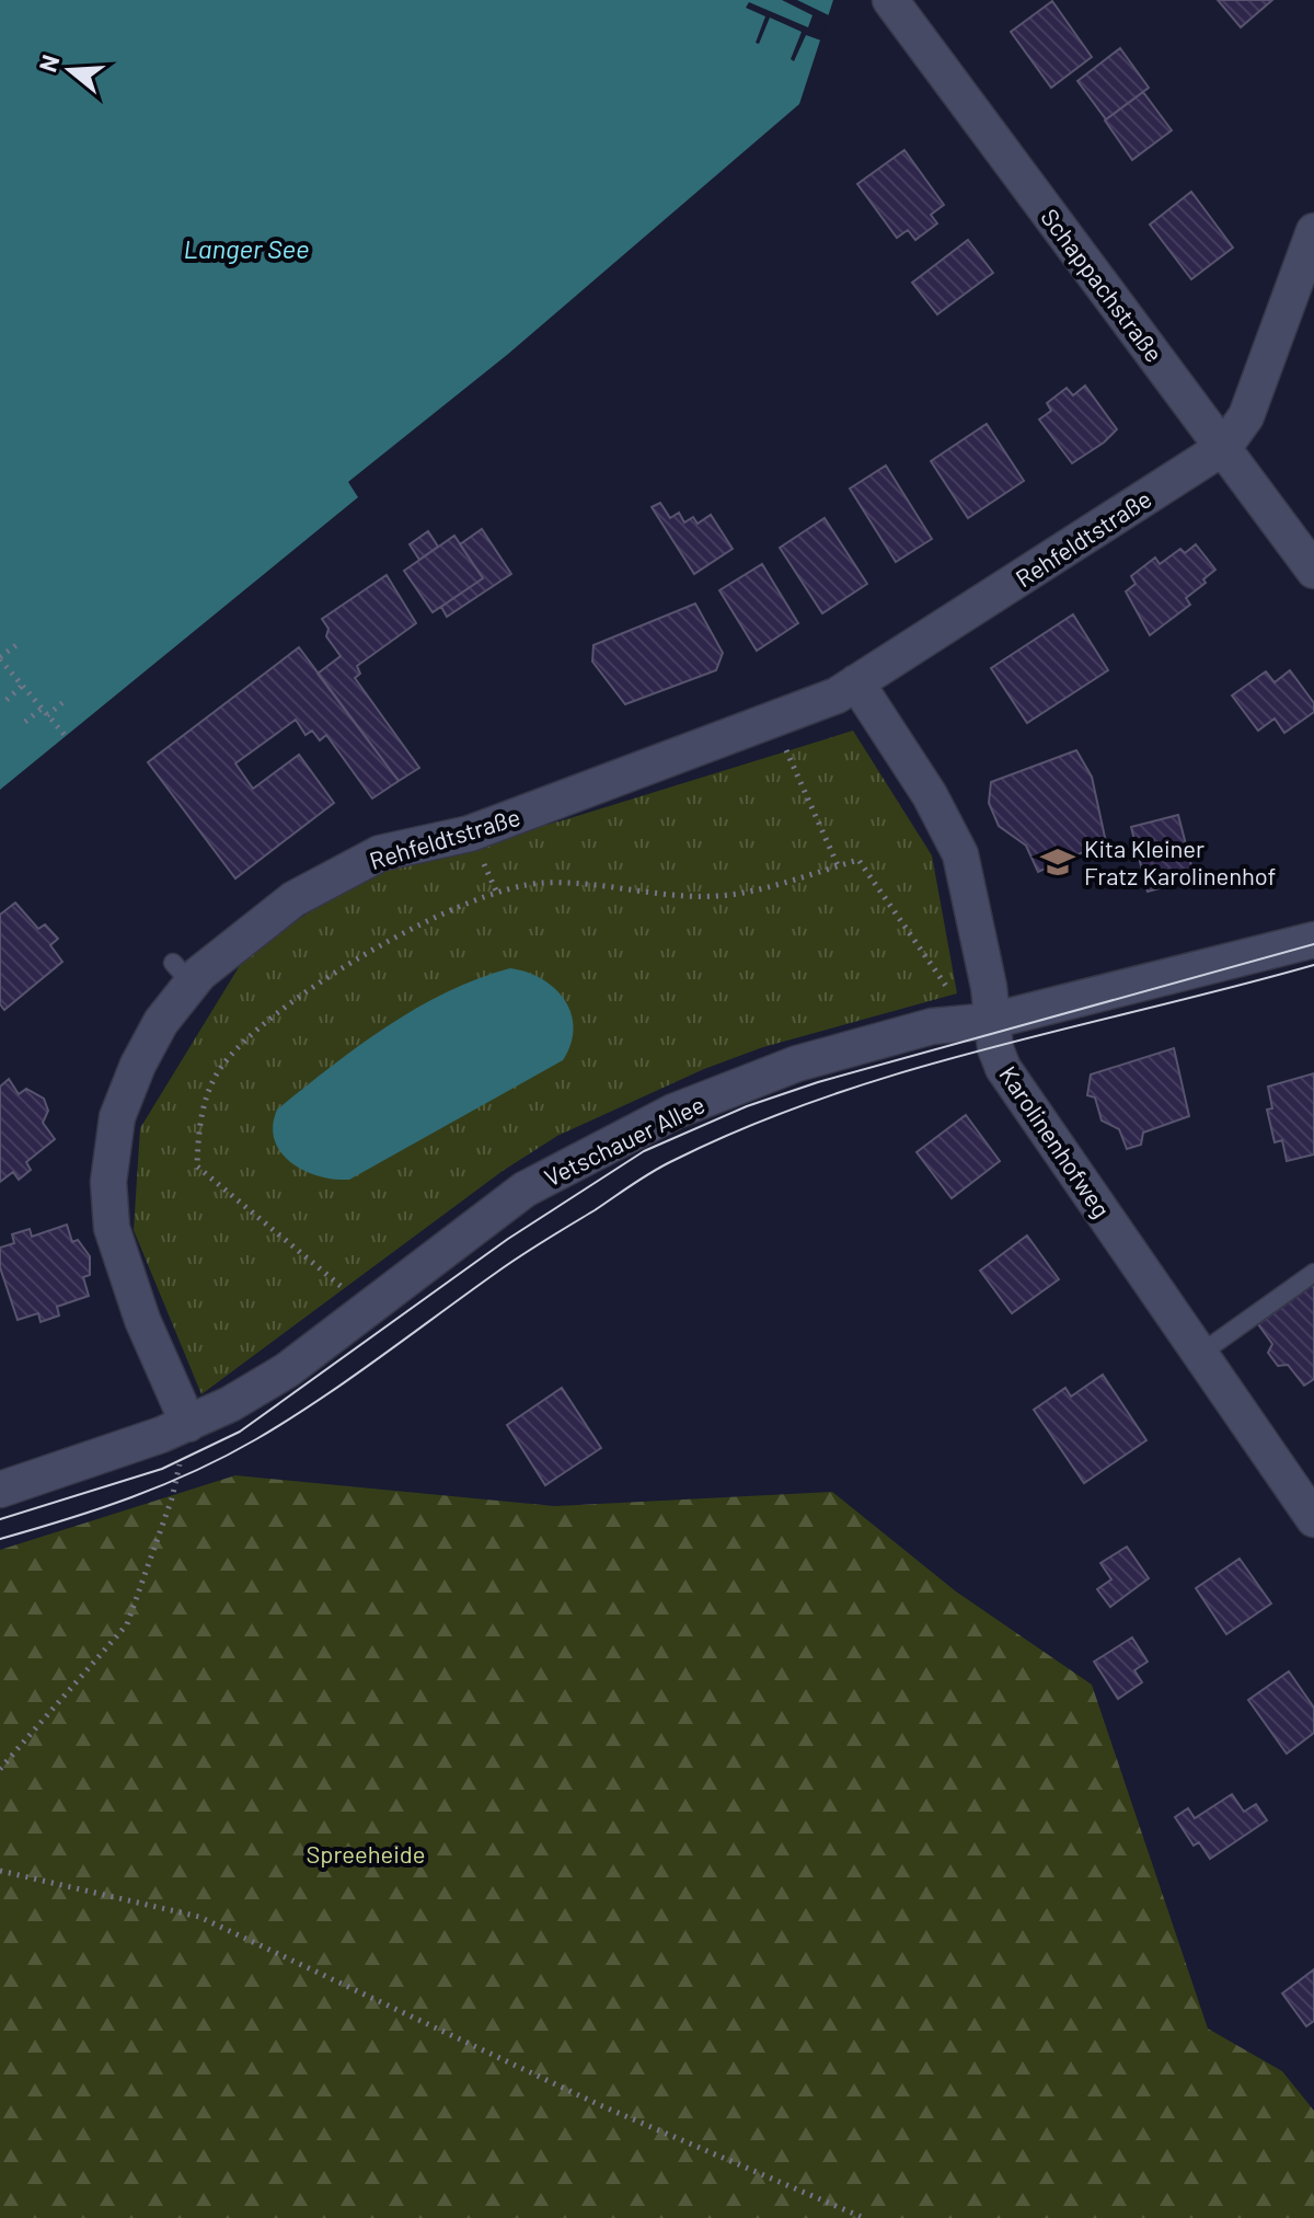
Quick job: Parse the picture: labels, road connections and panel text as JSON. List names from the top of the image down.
{
  "streets": {
    "street": [
      "Schappachstraße",
      "Rehfeldtstraße",
      "Vetschauer Allee",
      "Karolinenhofweg"
    ]
  },
  "crossings": [
    ["Schappachstraße", "Rehfeldtstraße"],
    ["Rehfeldtstraße", "Vetschauer Allee"],
    ["Rehfeldtstraße", "Karolinenhofweg"],
    ["Vetschauer Allee", "Karolinenhofweg"]
  ],
  "water": ["Langer See"],
  "parks": ["Spreeheide"],
  "places": {
    "school or university": ["Kita Kleiner Fratz Karolinenhof"]
  },
  "north": "left"
}
